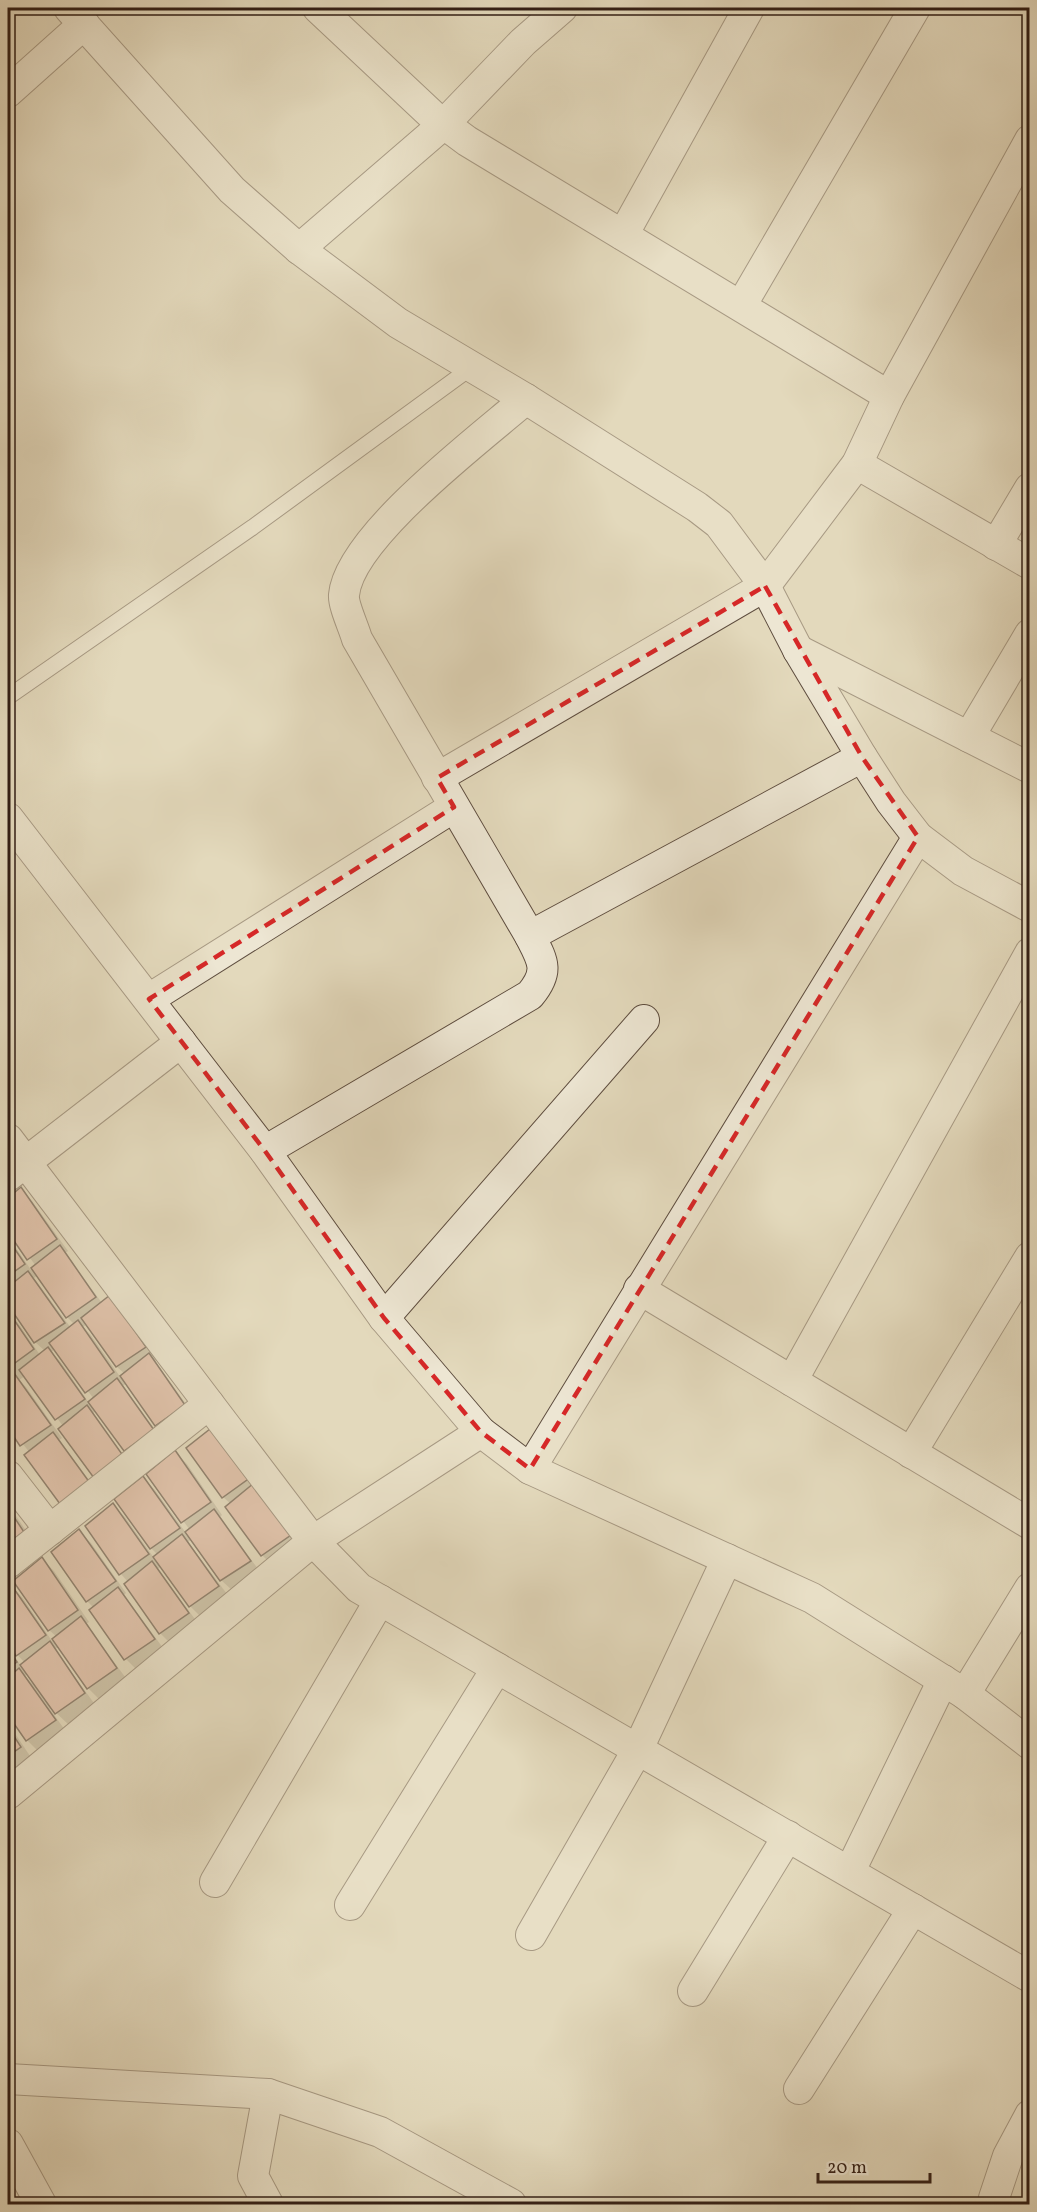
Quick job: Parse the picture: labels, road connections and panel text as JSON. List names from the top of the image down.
{
  "scale_bar": "20 m"
}
